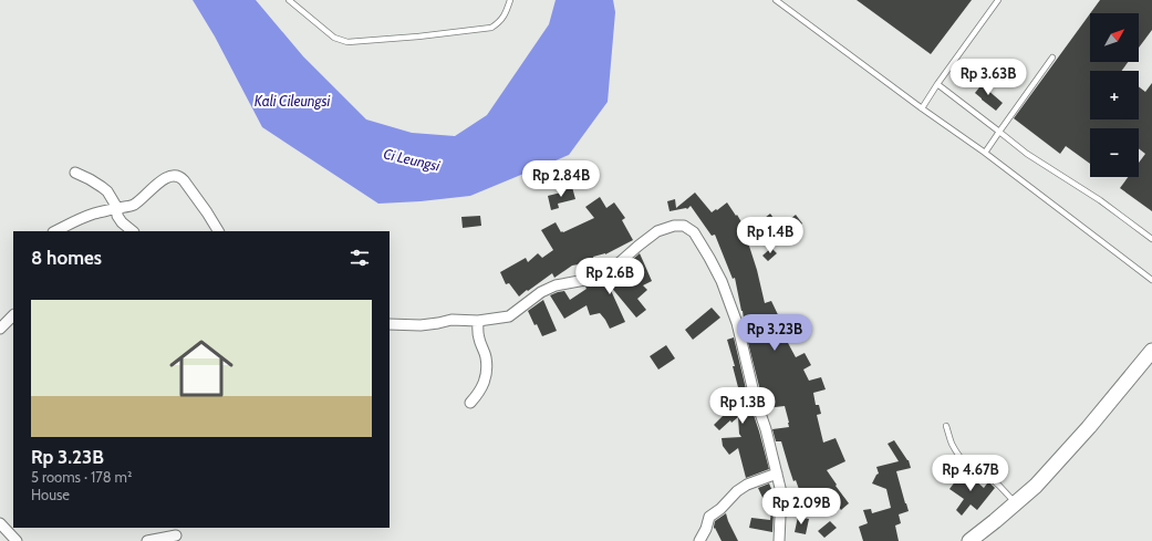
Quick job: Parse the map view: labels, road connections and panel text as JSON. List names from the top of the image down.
{
  "water": ["Kali Cileungsi", "Ci Leungsi"],
  "north": "top right",
  "page": {
    "map_buttons": ["+", "−"],
    "price": [
      "Rp 3.63B",
      "Rp 2.84B",
      "Rp 1.4B",
      "Rp 2.6B",
      "Rp 3.23B",
      "Rp 1.3B",
      "Rp 4.67B",
      "Rp 2.09B"
    ],
    "heading": "8 homes",
    "list": [
      {
        "name": "Rp 3.23B",
        "note": "5 rooms · 178 m² · House"
      }
    ]
  }
}
